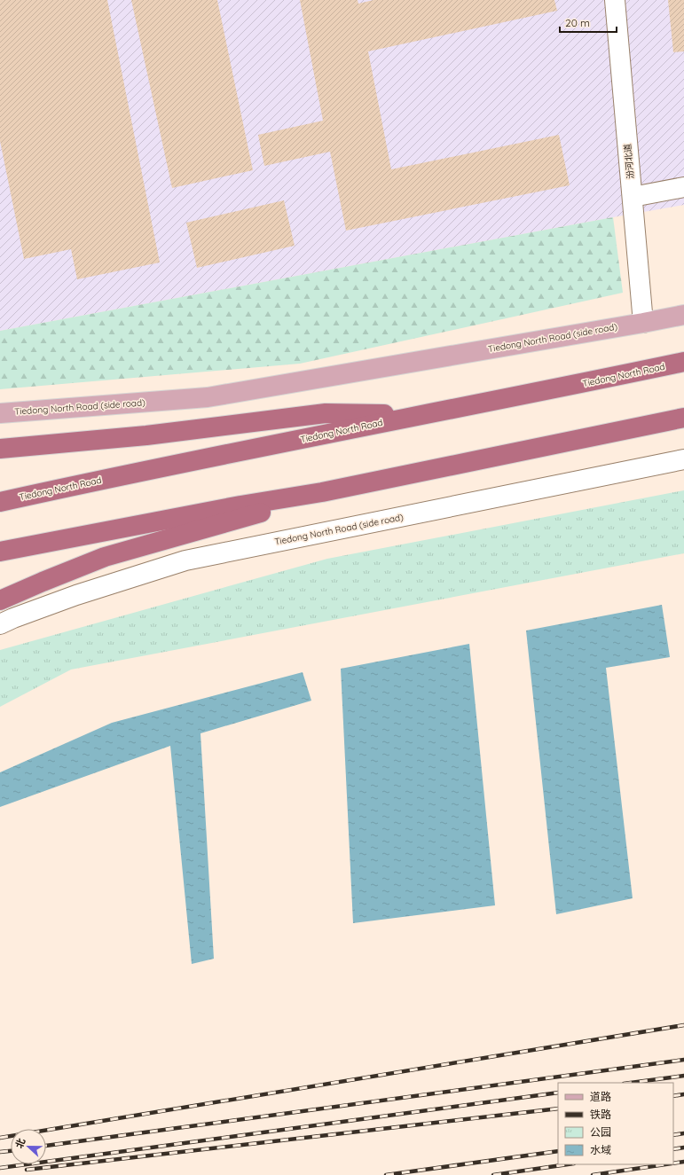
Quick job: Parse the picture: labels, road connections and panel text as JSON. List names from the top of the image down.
{
  "streets": {
    "highway": ["Tiedong North Road"],
    "main road": ["Tiedong North Road (side road)"],
    "street": ["汾河北道"]
  },
  "crossings": [
    ["汾河北道", "Tiedong North Road (side road)"]
  ],
  "legend": [
    "道路",
    "铁路",
    "公园",
    "水域"
  ],
  "scale_bar": "20 m",
  "north": "left"
}
